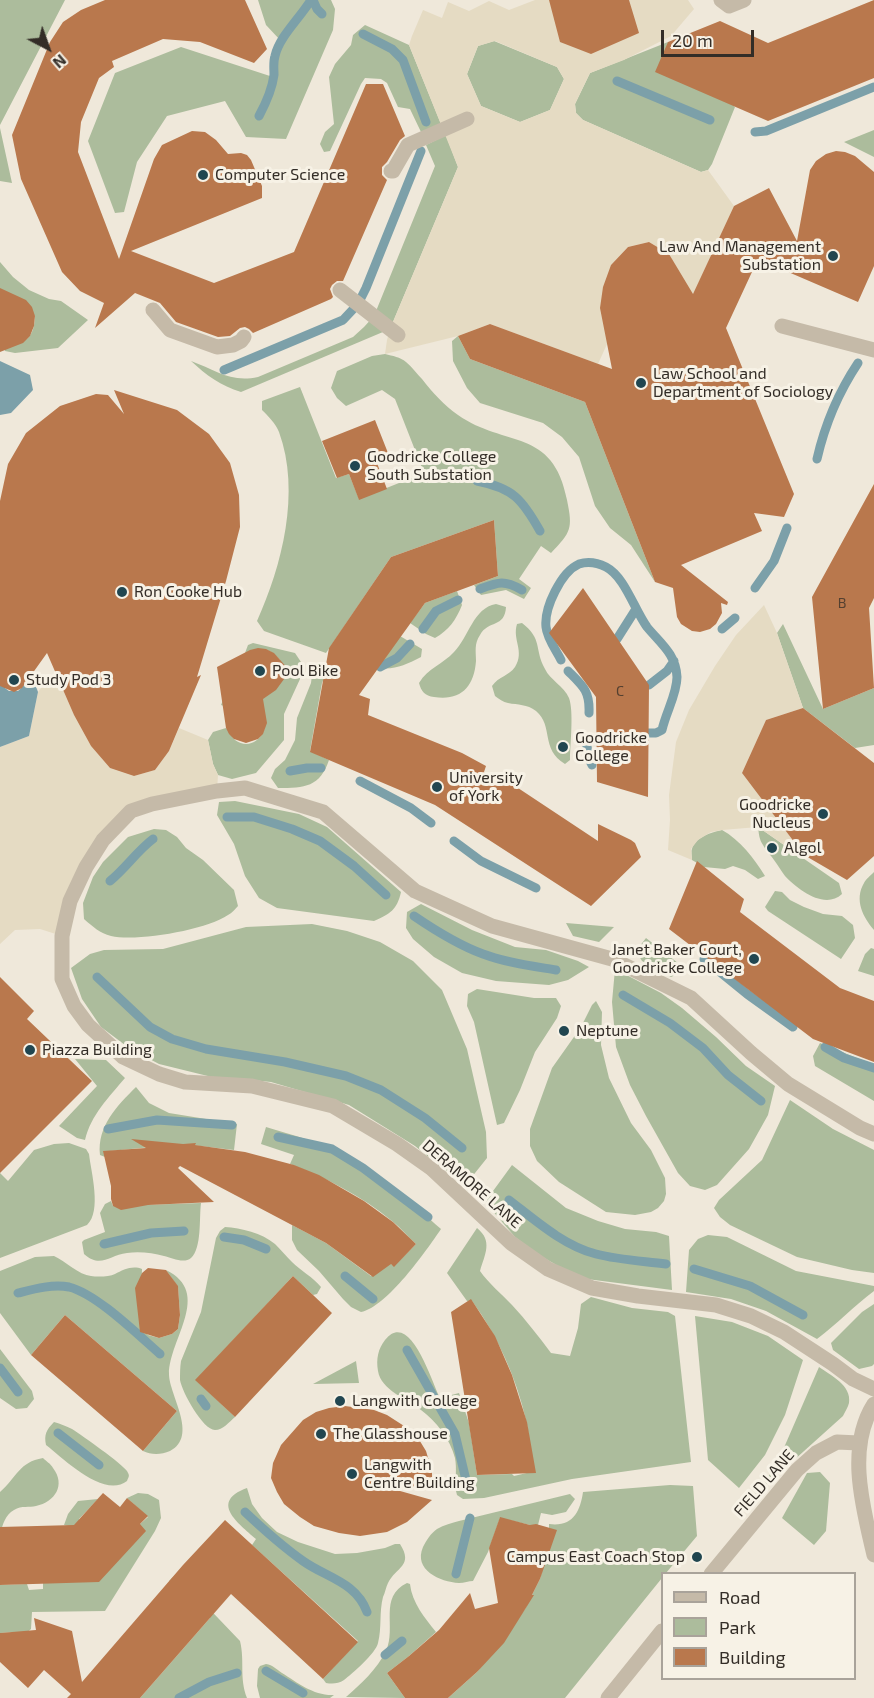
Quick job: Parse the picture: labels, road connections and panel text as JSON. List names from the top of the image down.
{
  "streets": {
    "street": ["DERAMORE LANE", "FIELD LANE"]
  },
  "places": [
    "Computer Science",
    "Law And Management Substation",
    "Law School and Department of Sociology",
    "Goodricke College South Substation",
    "Ron Cooke Hub",
    "Pool Bike",
    "Study Pod 3",
    "Goodricke College",
    "University of York",
    "Goodricke Nucleus",
    "Algol",
    "Janet Baker Court, Goodricke College",
    "Neptune",
    "Piazza Building",
    "Langwith College",
    "The Glasshouse",
    "Langwith Centre Building",
    "Campus East Coach Stop"
  ],
  "house_numbers": ["B", "C"],
  "legend": ["Road", "Park", "Building"],
  "scale_bar": "20 m",
  "north": "bottom right"
}
